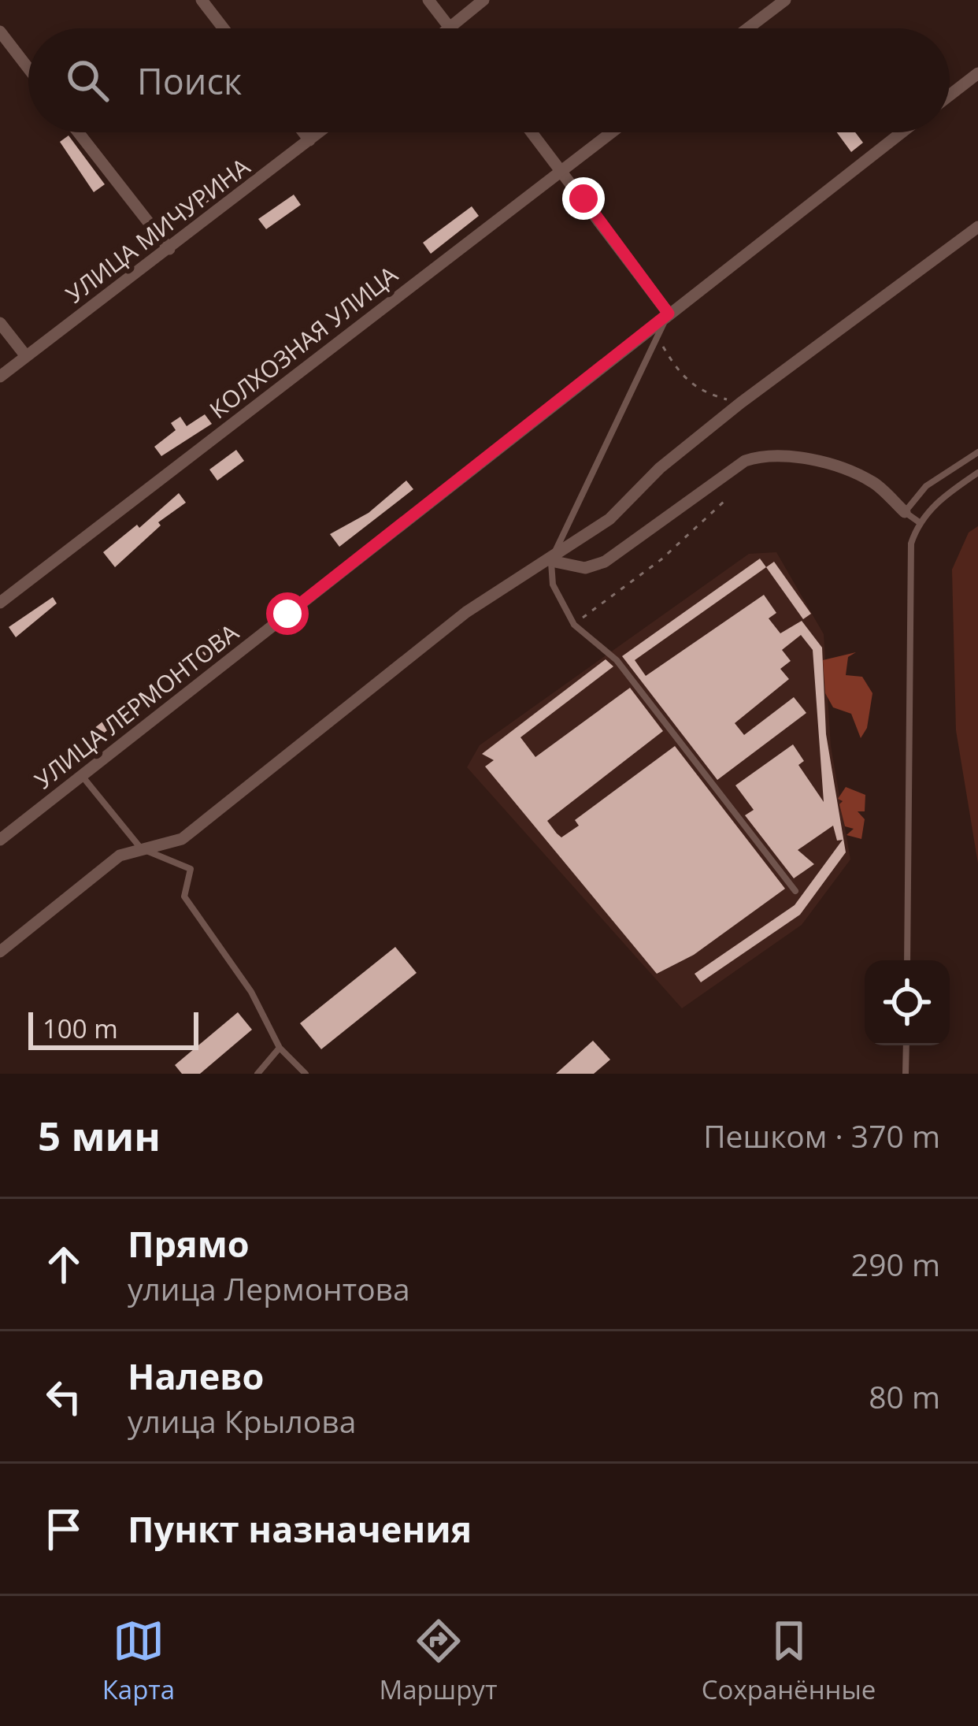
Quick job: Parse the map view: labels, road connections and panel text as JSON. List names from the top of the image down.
{
  "streets": {
    "street": ["УЛИЦА МИЧУРИНА", "КОЛХОЗНАЯ УЛИЦА", "УЛИЦА ЛЕРМОНТОВА"]
  },
  "scale_bar": "100 m",
  "page": {
    "search": "Поиск",
    "scale": "100 m",
    "heading": ["5 мин", "Пешком · 370 m"],
    "list": [
      ["Прямо", "улица Лермонтова", "290 m"],
      ["Налево", "улица Крылова", "80 m"],
      "Пункт назначения"
    ],
    "nav": ["Карта", "Маршрут", "Сохранённые"]
  }
}
